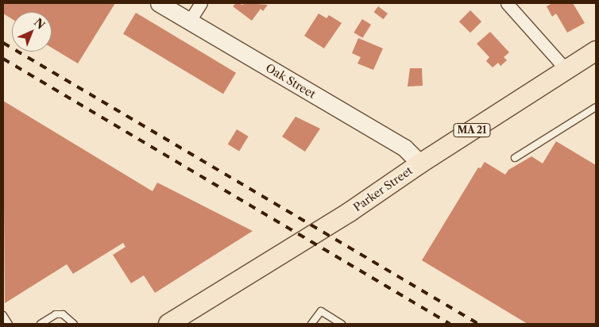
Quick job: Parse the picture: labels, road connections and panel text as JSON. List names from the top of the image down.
{
  "streets": {
    "main road": ["MA 21", "Parker Street"],
    "street": ["Oak Street"]
  },
  "crossings": [
    ["Oak Street", "Parker Street"]
  ],
  "north": "top right"
}
